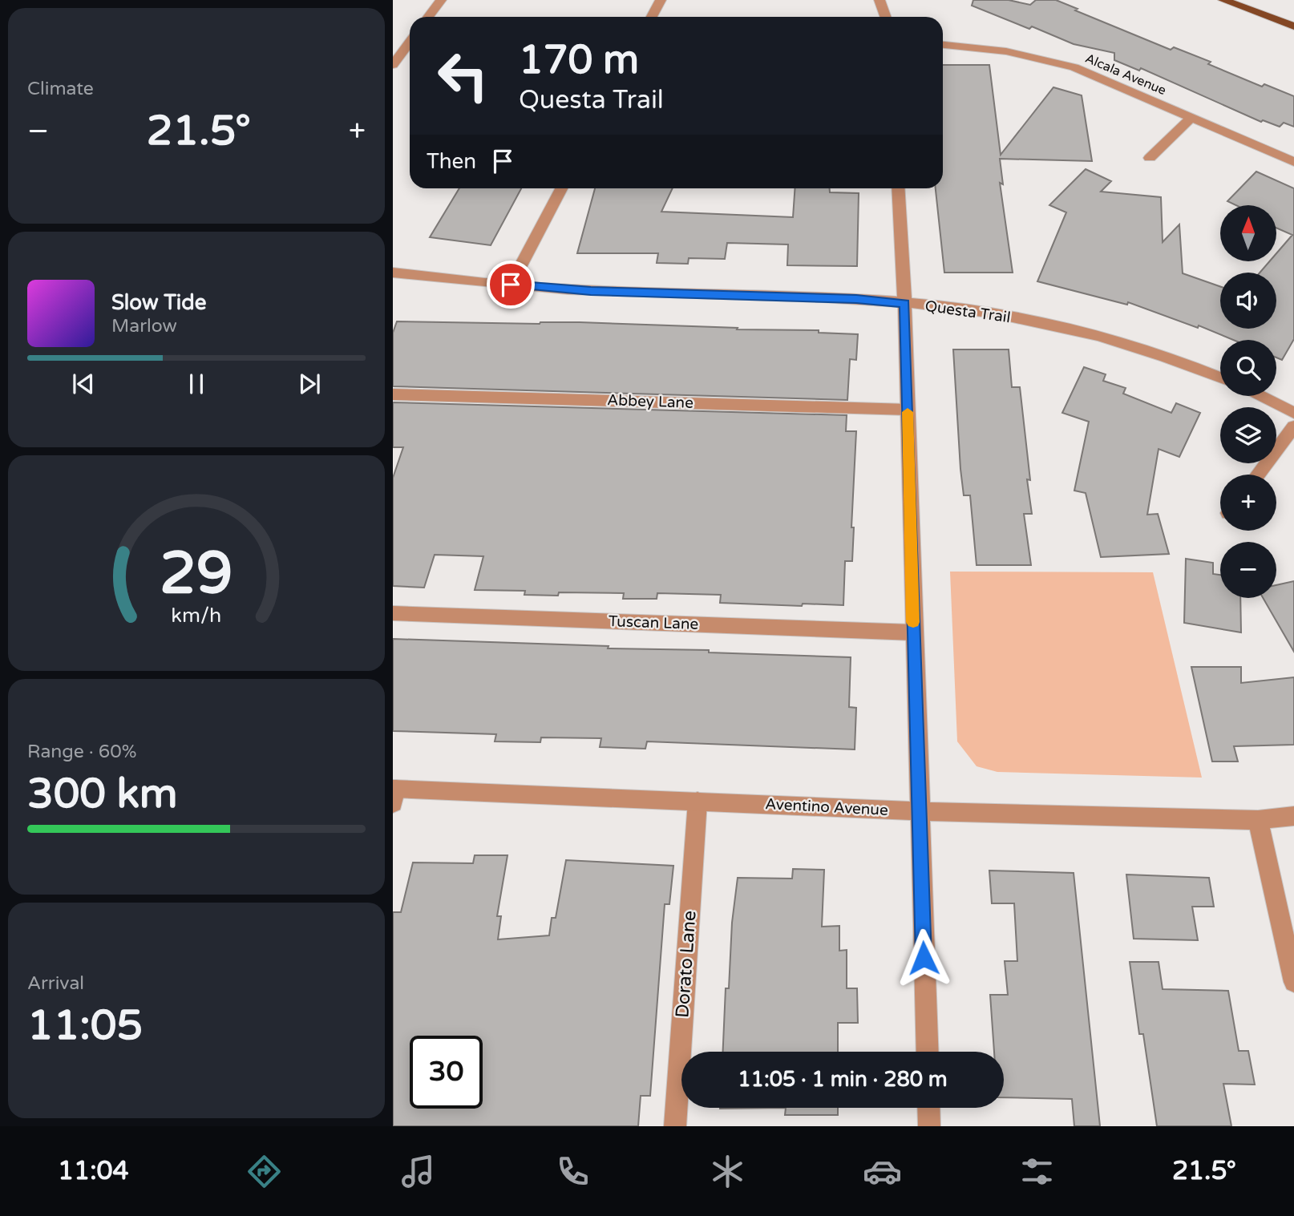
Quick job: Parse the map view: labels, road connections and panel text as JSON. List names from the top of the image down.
{
  "streets": {
    "street": [
      "Alcala Avenue",
      "Questa Trail",
      "Abbey Lane",
      "Tuscan Lane",
      "Aventino Avenue",
      "Dorato Lane"
    ]
  },
  "crossings": [
    ["Aventino Avenue", "Dorato Lane"]
  ],
  "north": "top",
  "page": {
    "tile": [
      "Climate",
      ["Range · 60%", "300 km"],
      ["Arrival", "11:05"]
    ],
    "turn": ["170 m", "Questa Trail"],
    "heat": ["−", "21.5°", "+"],
    "then": "Then",
    "map_buttons": ["+", "−"],
    "song": ["Slow Tide", "Marlow"],
    "limit": "30",
    "trip": "11:05 · 1 min · 280 m",
    "tabs": ["11:04", "21.5°"],
    "gauge": ["29", "km/h"]
  }
}
